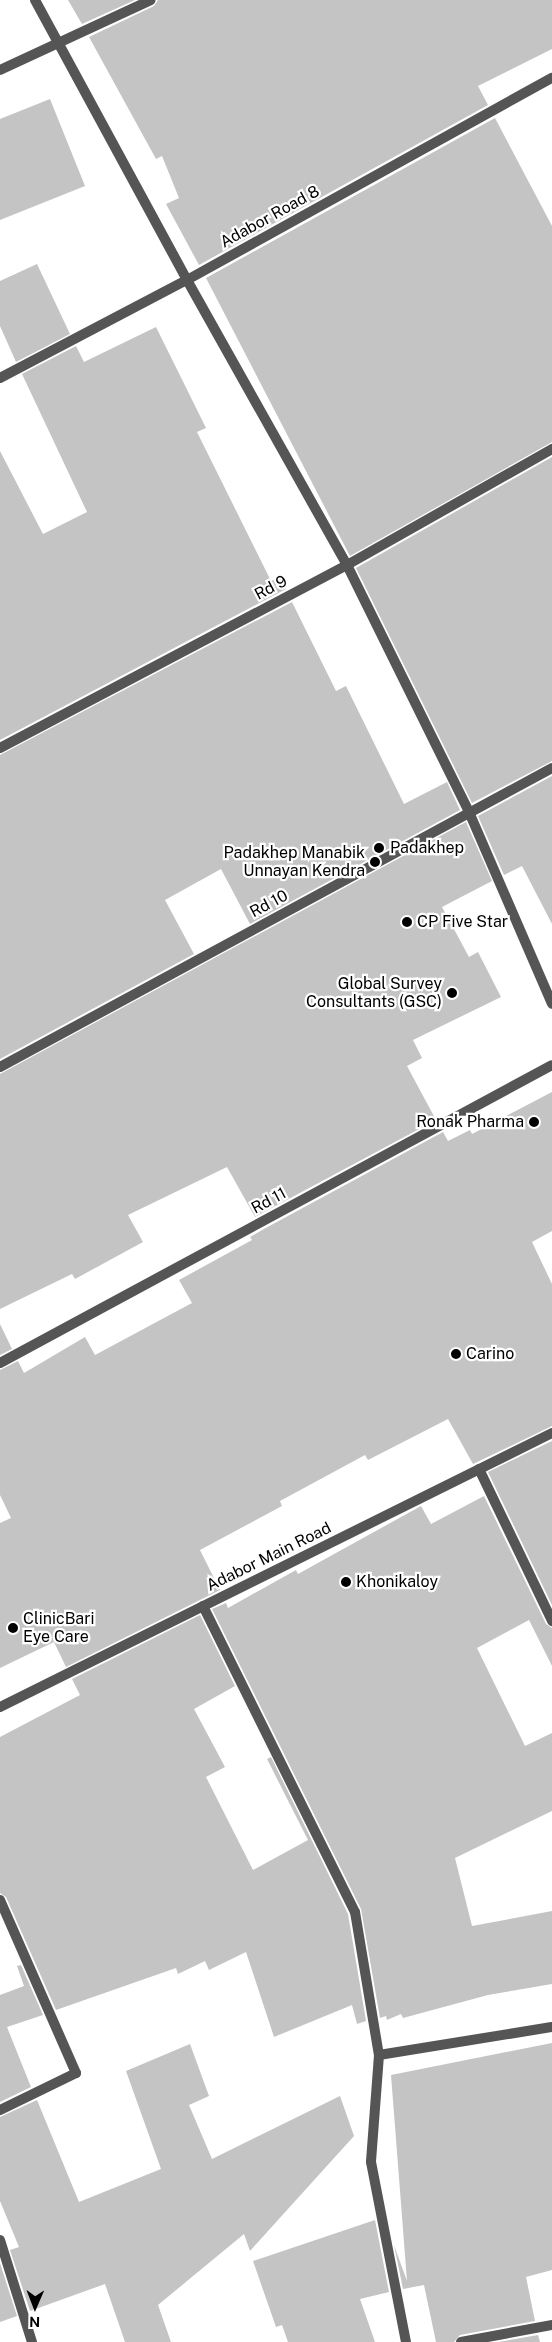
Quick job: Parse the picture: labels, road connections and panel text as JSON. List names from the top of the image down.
{
  "streets": {
    "street": [
      "Adabor Road 8",
      "Rd 9",
      "Rd 10",
      "Rd 11",
      "Adabor Main Road"
    ]
  },
  "places": [
    "Padakhep",
    "Padakhep Manabik Unnayan Kendra",
    "CP Five Star",
    "Global Survey Consultants (GSC)",
    "Ronak Pharma",
    "Carino",
    "Khonikaloy",
    "ClinicBari Eye Care"
  ],
  "north": "bottom"
}
